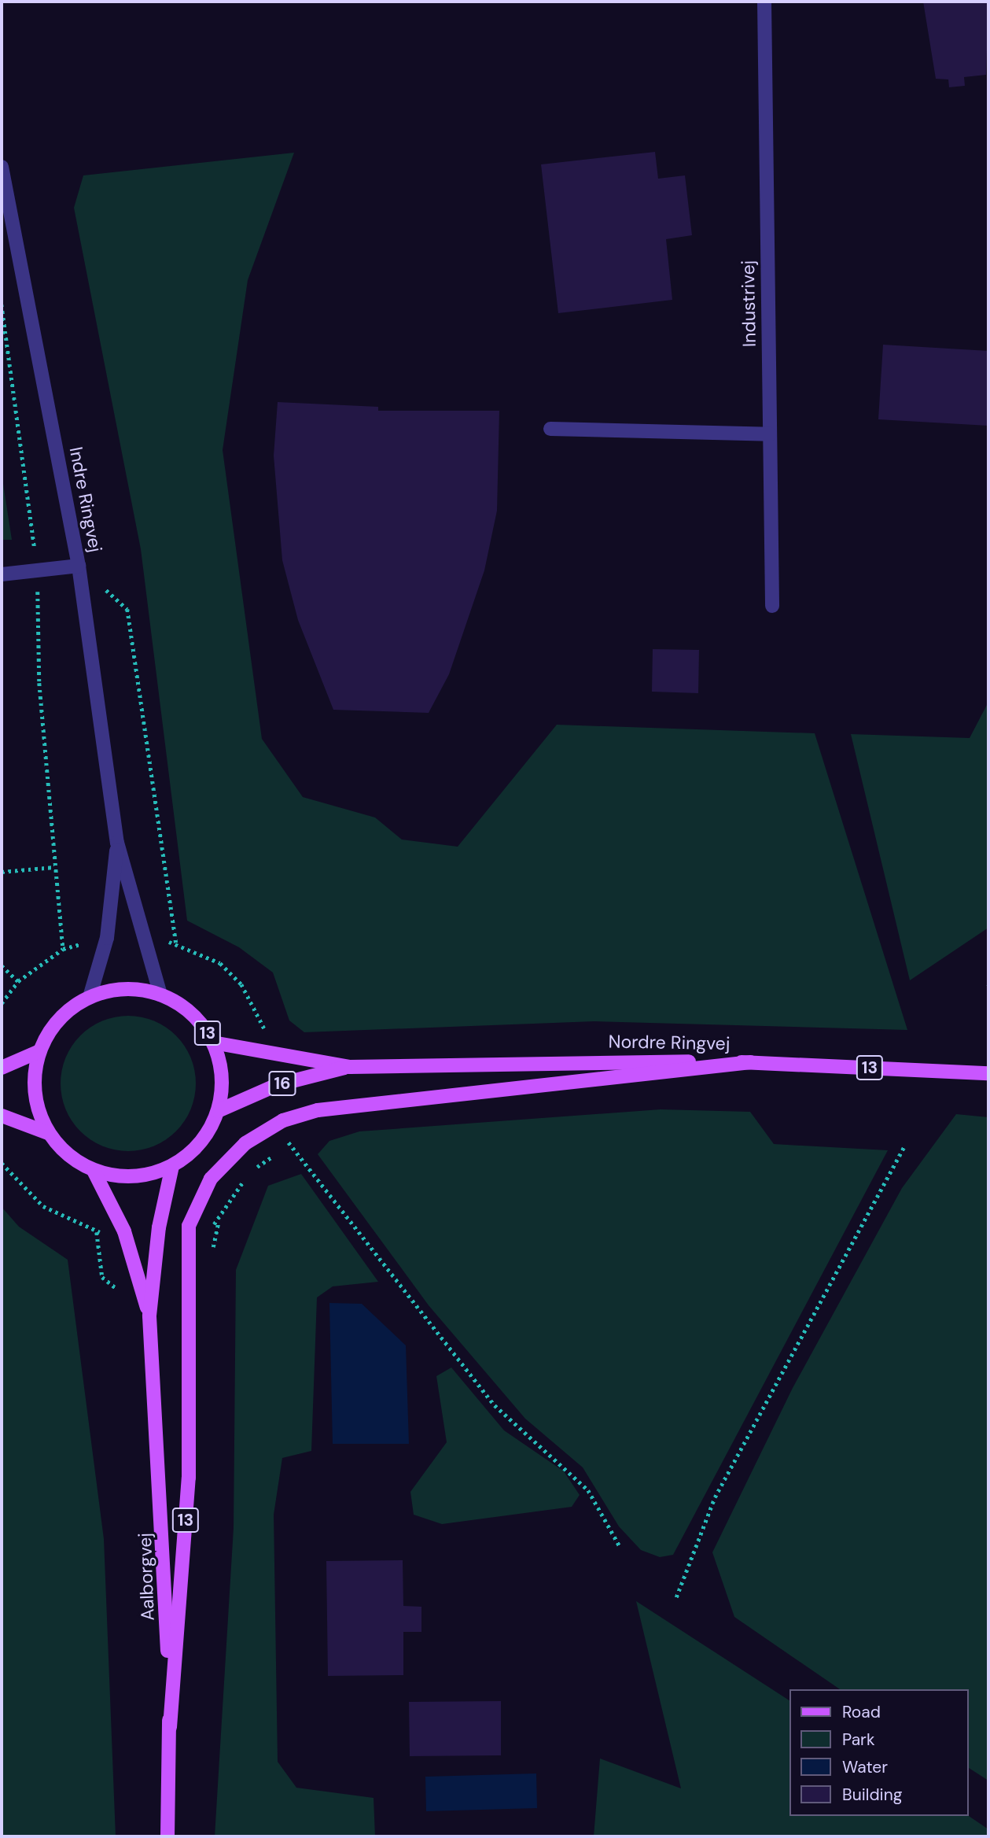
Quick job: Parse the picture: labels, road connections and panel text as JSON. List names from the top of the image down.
{
  "streets": {
    "main road": [
      "13",
      "Nordre Ringvej",
      "16",
      "Aalborgvej"
    ],
    "street": ["Industrivej", "Indre Ringvej"]
  },
  "crossings": [
    ["Indre Ringvej", "13"],
    ["Indre Ringvej", "Nordre Ringvej"],
    ["Indre Ringvej", "Aalborgvej"],
    ["13", "Nordre Ringvej"],
    ["13", "Aalborgvej"],
    ["Nordre Ringvej", "Aalborgvej"]
  ],
  "legend": [
    "Road",
    "Park",
    "Water",
    "Building"
  ]
}
